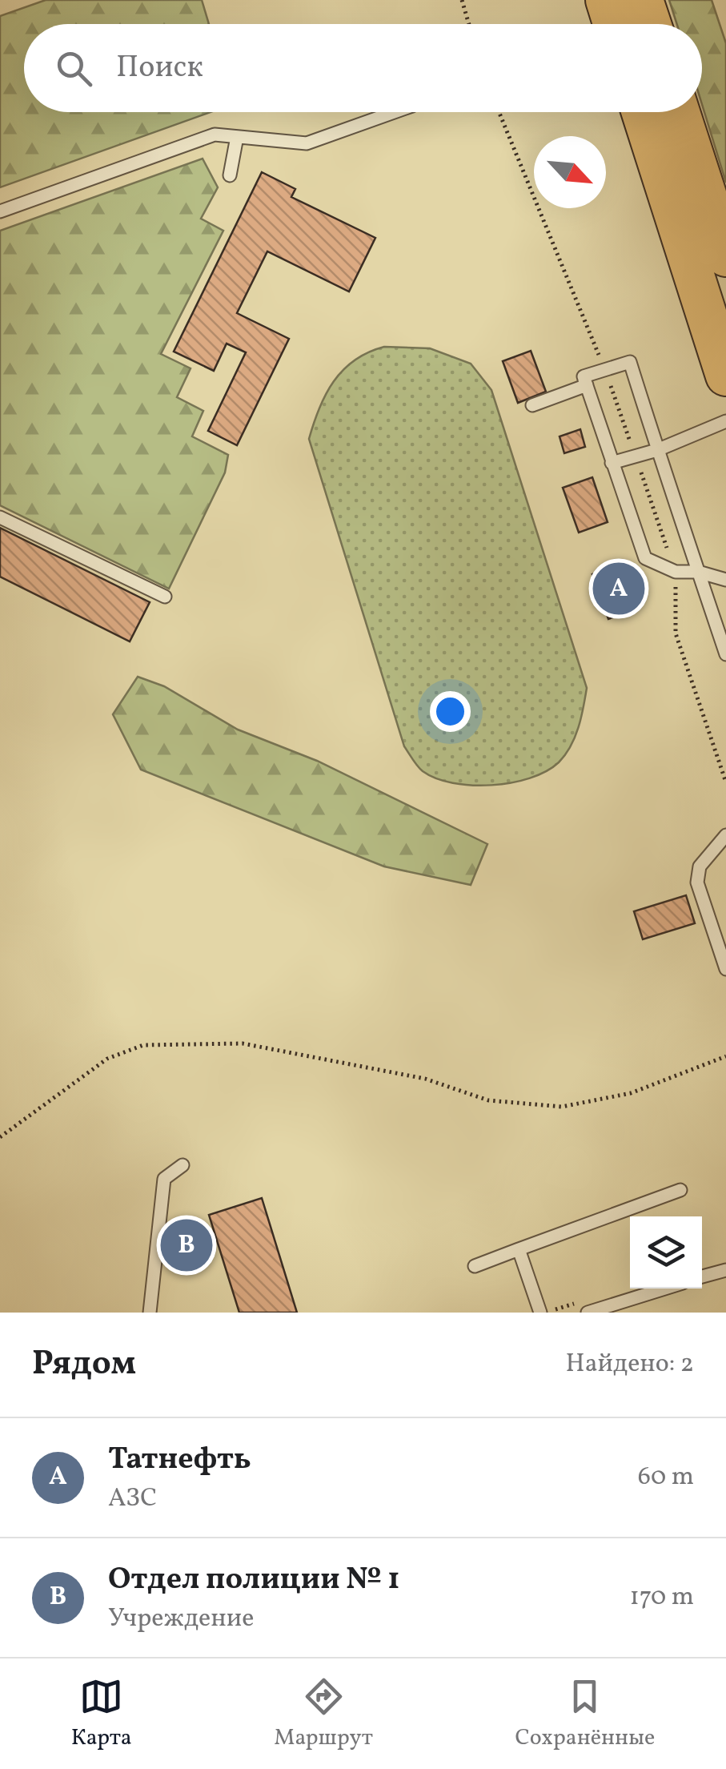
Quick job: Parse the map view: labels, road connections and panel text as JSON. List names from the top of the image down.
{
  "north": "bottom right",
  "page": {
    "search": "Поиск",
    "pins": ["A", "B"],
    "heading": ["Рядом", "Найдено: 2"],
    "list": [
      {
        "mark": "A",
        "name": "Татнефть",
        "note": "АЗС",
        "value": "60 m"
      },
      {
        "mark": "B",
        "name": "Отдел полиции № 1",
        "note": "Учреждение",
        "value": "170 m"
      }
    ],
    "nav": ["Карта", "Маршрут", "Сохранённые"]
  }
}
